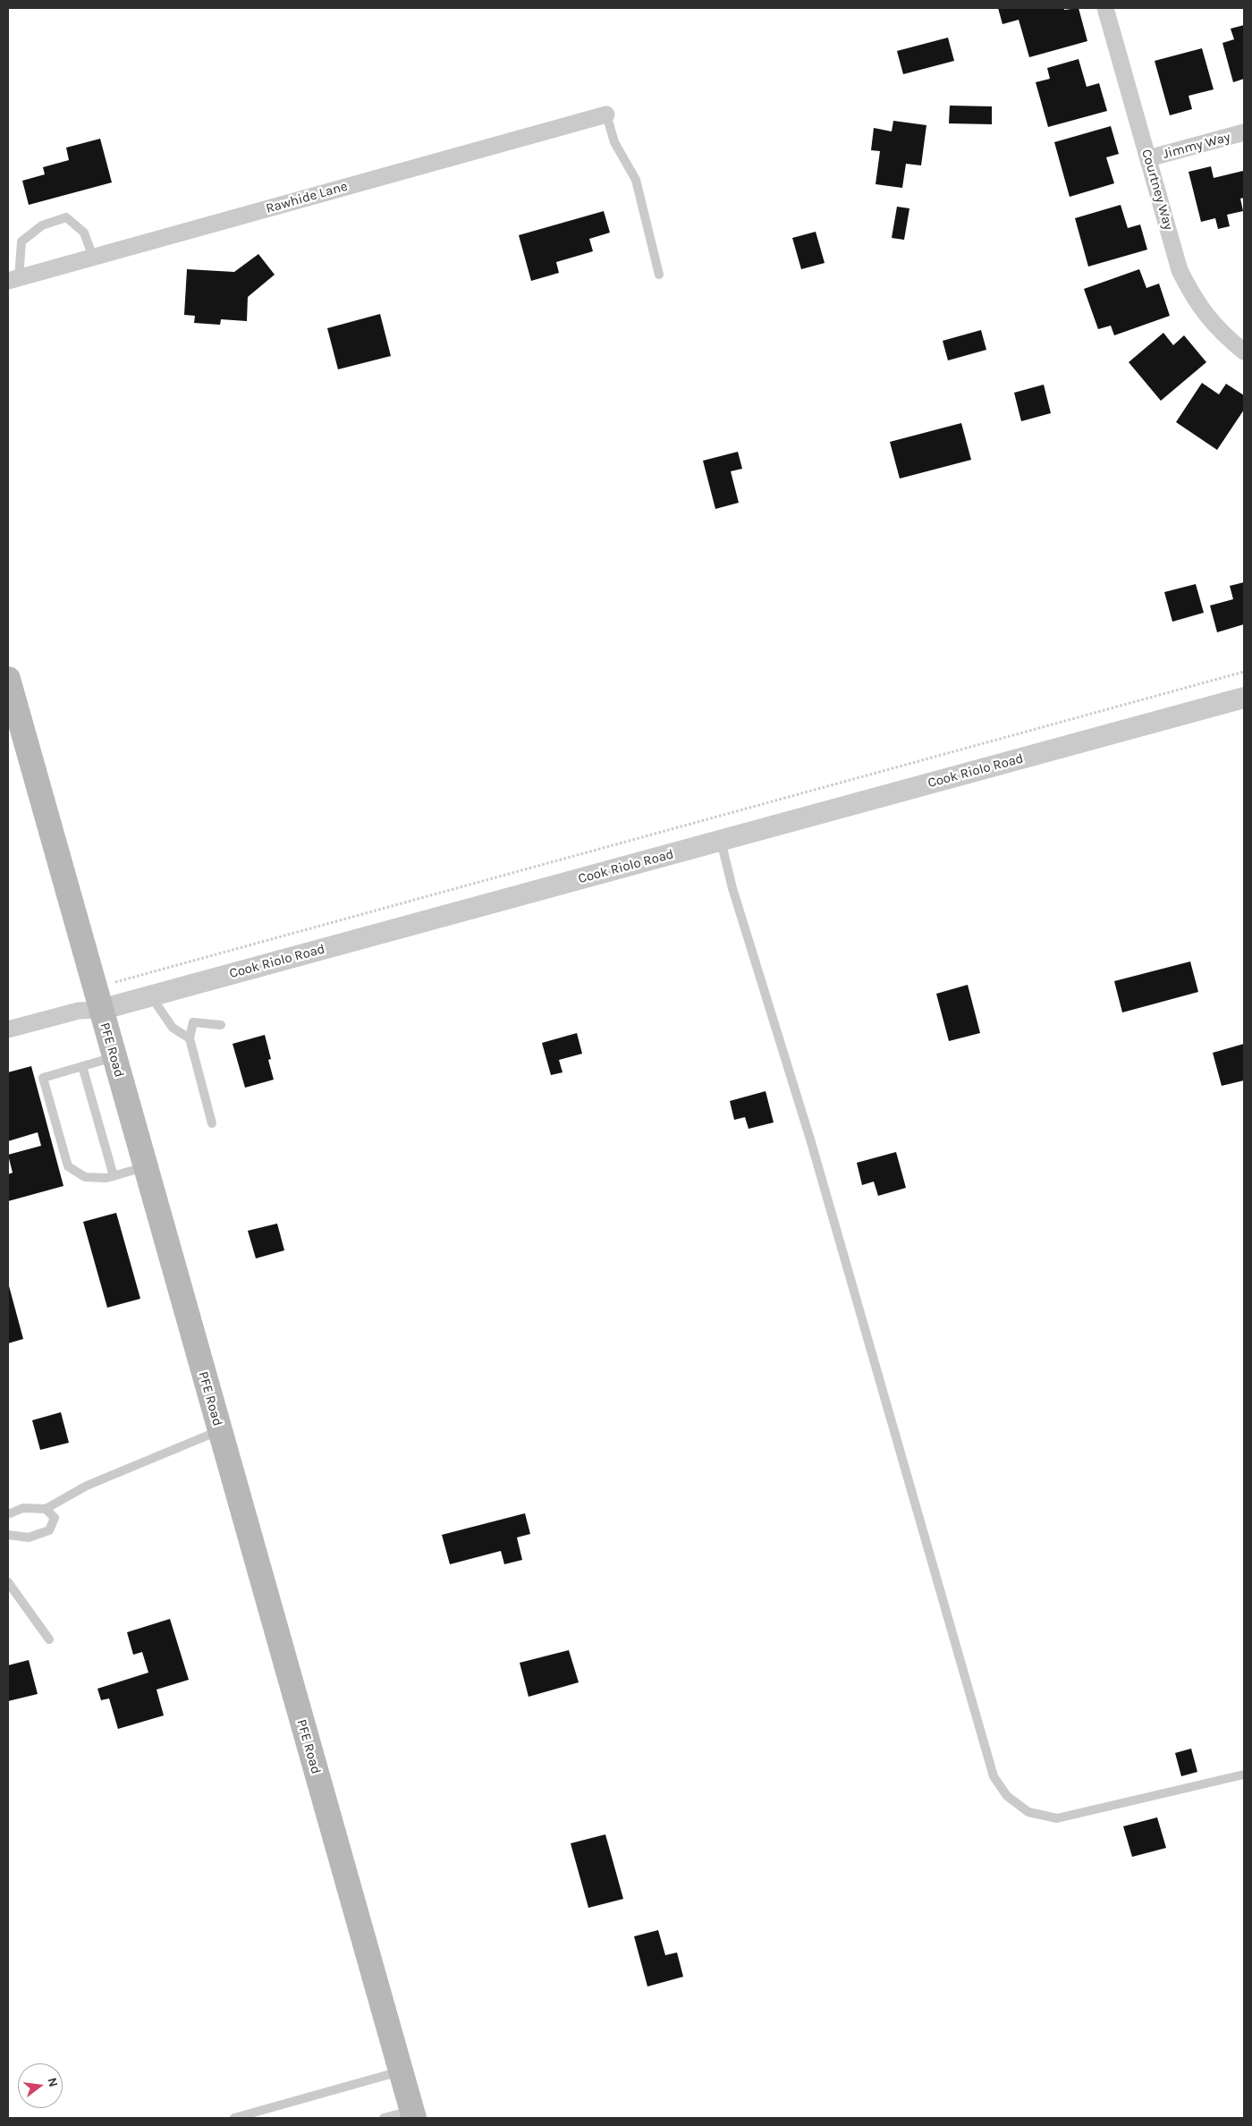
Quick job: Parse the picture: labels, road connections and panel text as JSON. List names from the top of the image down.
{
  "streets": {
    "main road": ["PFE Road"],
    "street": [
      "Jimmy Way",
      "Courtney Way",
      "Rawhide Lane",
      "Cook Riolo Road"
    ]
  },
  "crossings": [
    ["Jimmy Way", "Courtney Way"],
    ["Cook Riolo Road", "PFE Road"]
  ],
  "north": "right"
}
